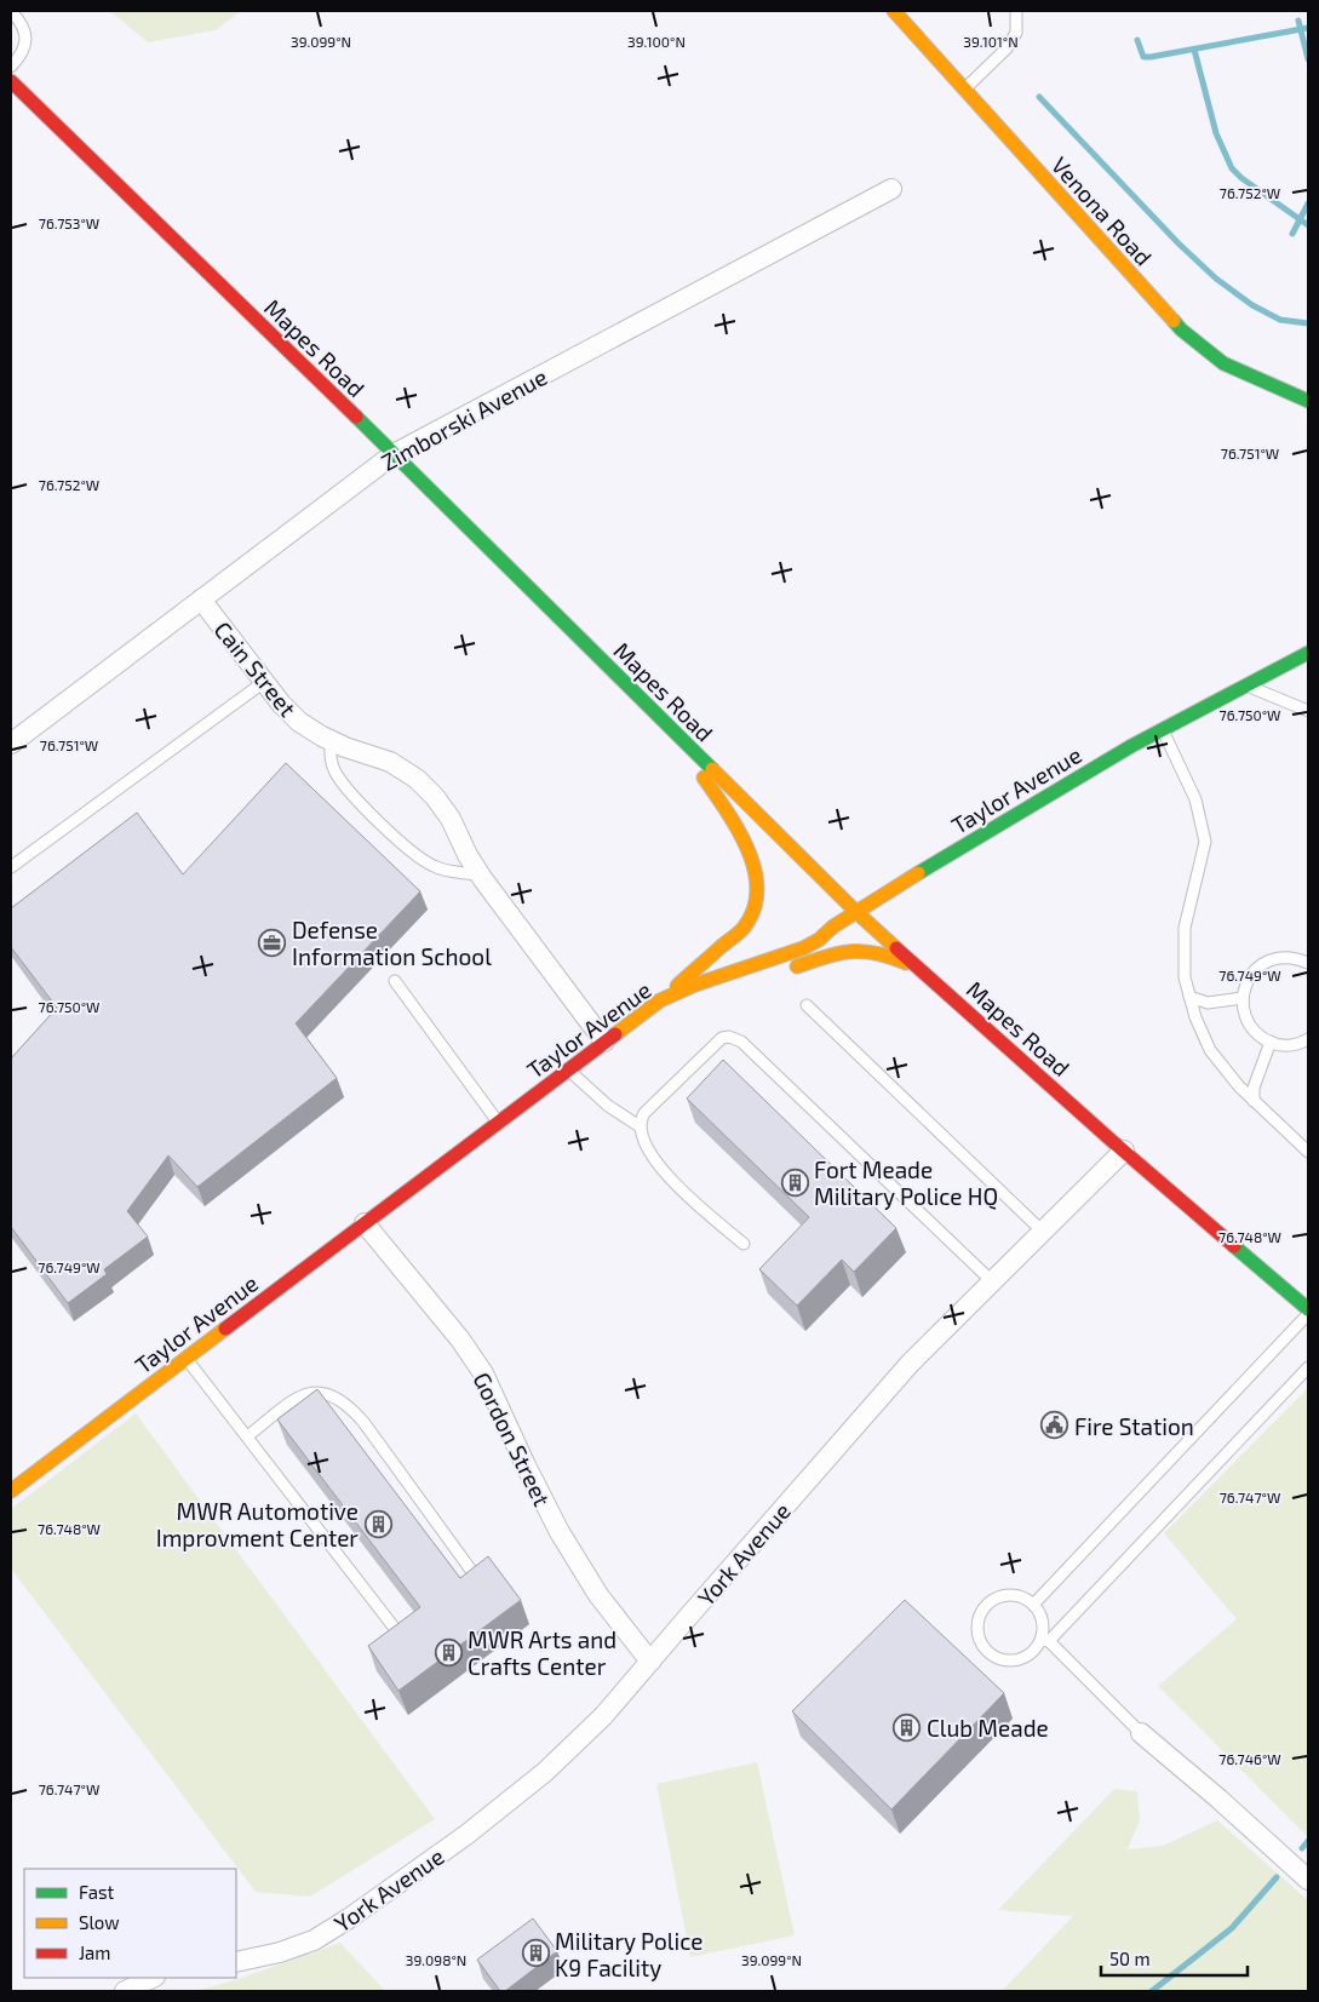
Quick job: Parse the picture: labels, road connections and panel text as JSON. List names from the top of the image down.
{
  "streets": {
    "street": [
      "Venona Road",
      "Mapes Road",
      "Zimborski Avenue",
      "Cain Street",
      "Taylor Avenue",
      "Gordon Street",
      "York Avenue"
    ]
  },
  "crossings": [
    ["Mapes Road", "Zimborski Avenue"],
    ["Mapes Road", "Taylor Avenue"],
    ["Mapes Road", "York Avenue"],
    ["Zimborski Avenue", "Cain Street"],
    ["Cain Street", "Taylor Avenue"],
    ["Taylor Avenue", "Gordon Street"],
    ["Gordon Street", "York Avenue"]
  ],
  "places": {
    "office": ["Defense Information School"],
    "building": [
      "Fort Meade Military Police HQ",
      "MWR Automotive Improvment Center",
      "MWR Arts and Crafts Center",
      "Club Meade",
      "Military Police K9 Facility"
    ],
    "public building": ["Fire Station"]
  },
  "legend": ["Fast", "Slow", "Jam"],
  "scale_bar": "50 m",
  "coordinates": [
    "39.099°N",
    "39.100°N",
    "39.101°N",
    "76.752°W",
    "76.753°W",
    "76.751°W",
    "76.750°W",
    "76.749°W",
    "76.748°W",
    "76.747°W",
    "76.746°W",
    "39.098°N"
  ]
}
